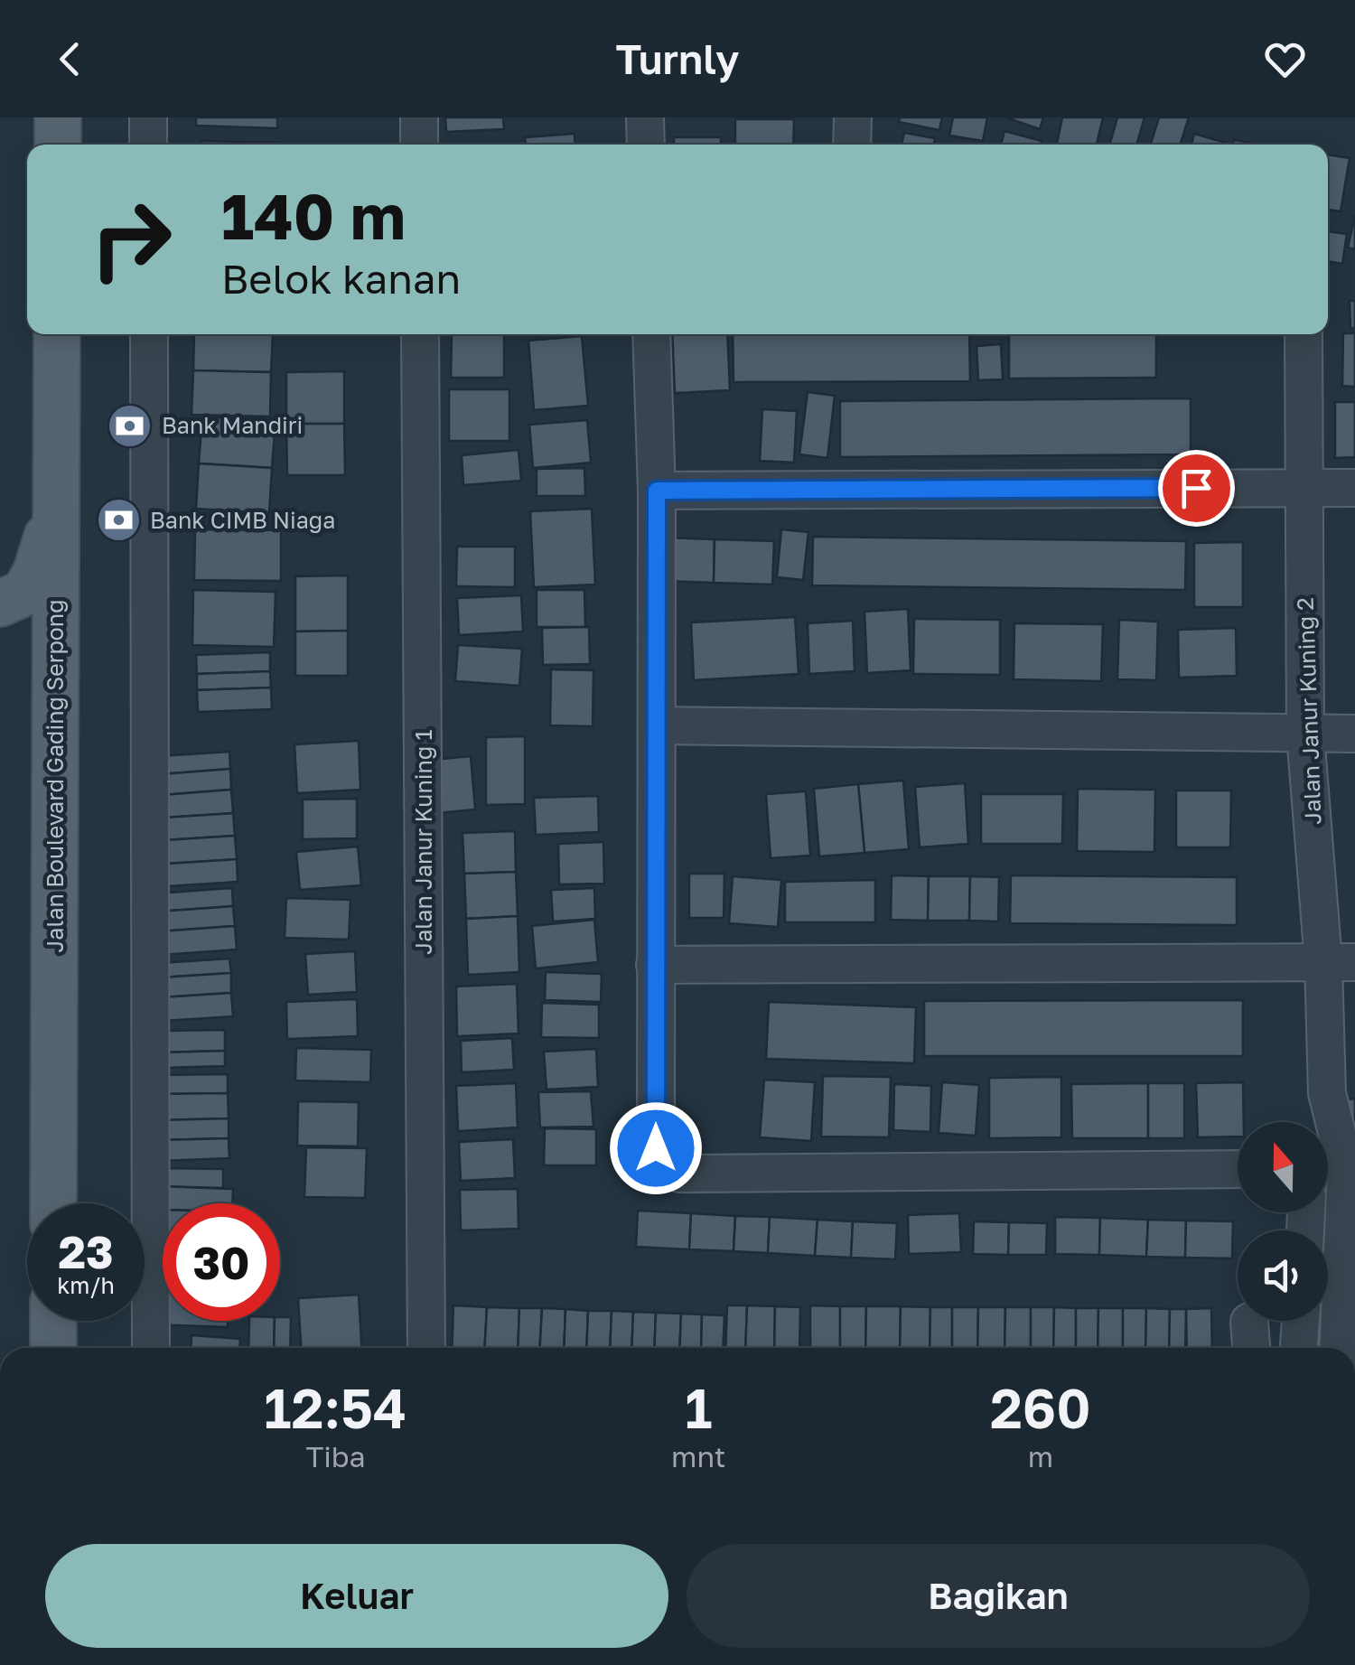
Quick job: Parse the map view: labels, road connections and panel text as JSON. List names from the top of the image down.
{
  "streets": {
    "main road": ["Jalan Boulevard Gading Serpong"],
    "street": ["Jalan Janur Kuning 2", "Jalan Janur Kuning 1"]
  },
  "places": {
    "bank": ["Bank Mandiri", "Bank CIMB Niaga"]
  },
  "north": "top",
  "page": {
    "header": "Turnly",
    "turn": ["140 m", "Belok kanan"],
    "speed": "23 km/h",
    "limit": "30",
    "eta": [
      "12:54",
      "Tiba",
      "1",
      "mnt",
      "260",
      "m"
    ],
    "buttons": ["Keluar", "Bagikan"]
  }
}
